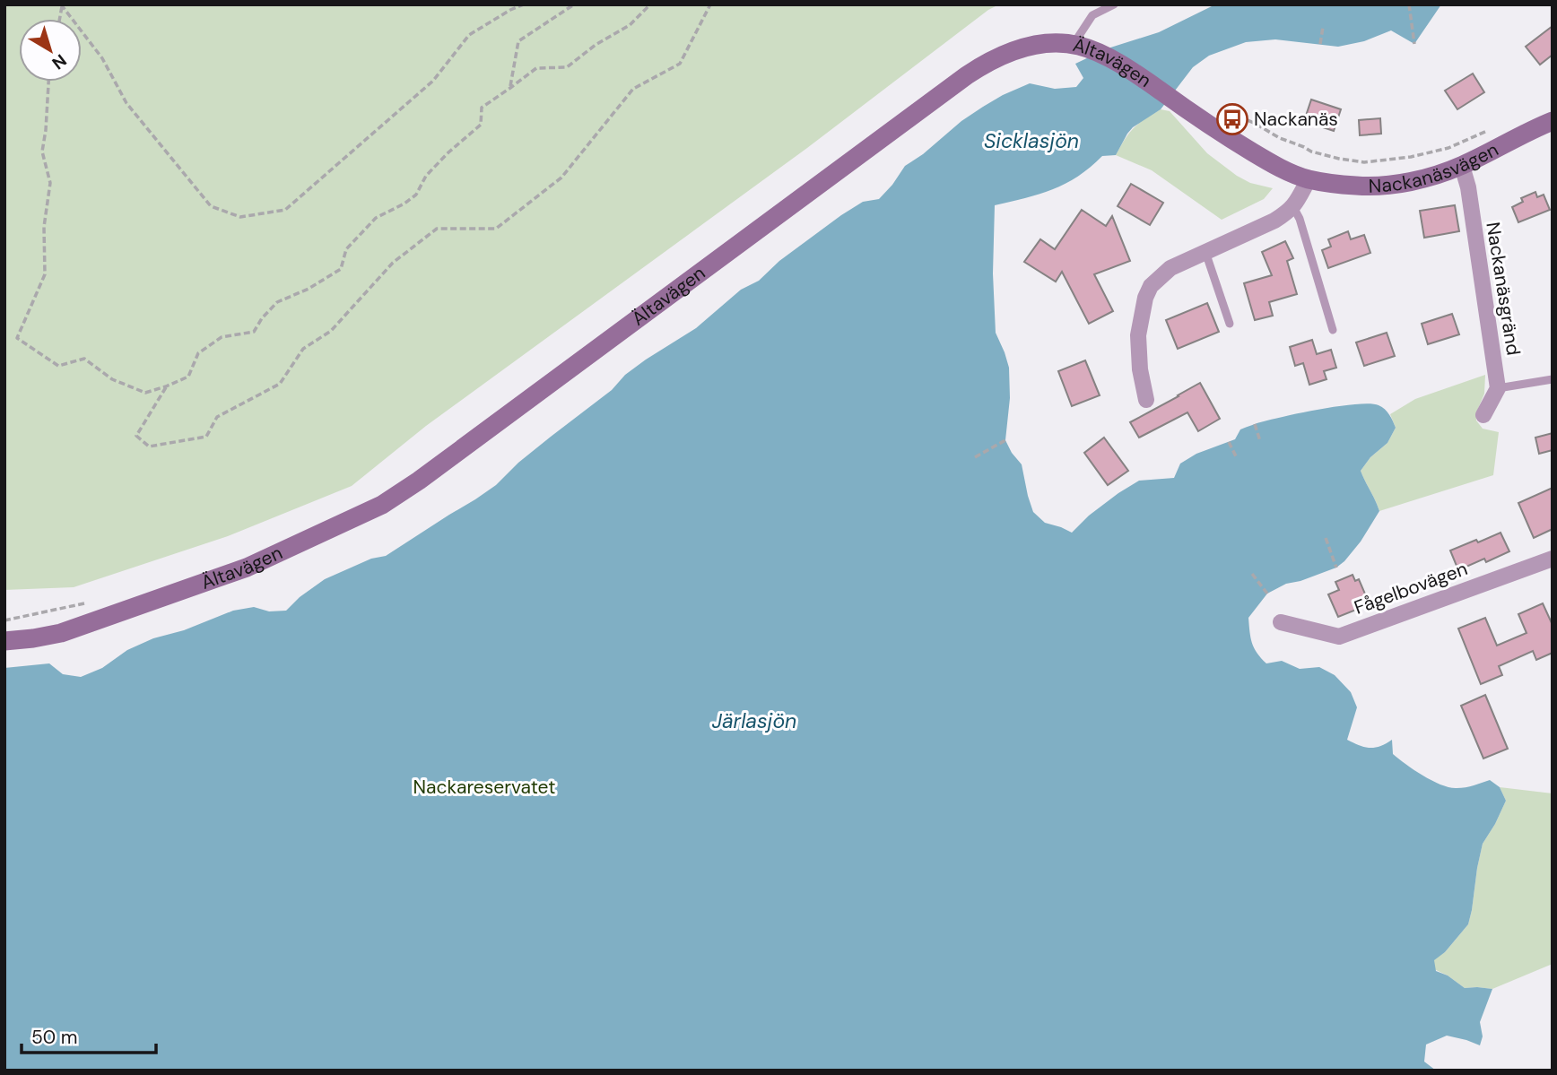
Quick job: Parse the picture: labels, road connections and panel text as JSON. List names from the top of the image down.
{
  "streets": {
    "main road": ["Ältavägen", "Nackanäsvägen"],
    "street": ["Nackanäsgränd", "Fågelbovägen"]
  },
  "crossings": [
    ["Ältavägen", "Nackanäsvägen"],
    ["Nackanäsvägen", "Nackanäsgränd"]
  ],
  "water": ["Sicklasjön", "Järlasjön"],
  "parks": ["Nackareservatet"],
  "places": {
    "bus stop": ["Nackanäs"]
  },
  "scale_bar": "50 m",
  "north": "bottom right"
}
